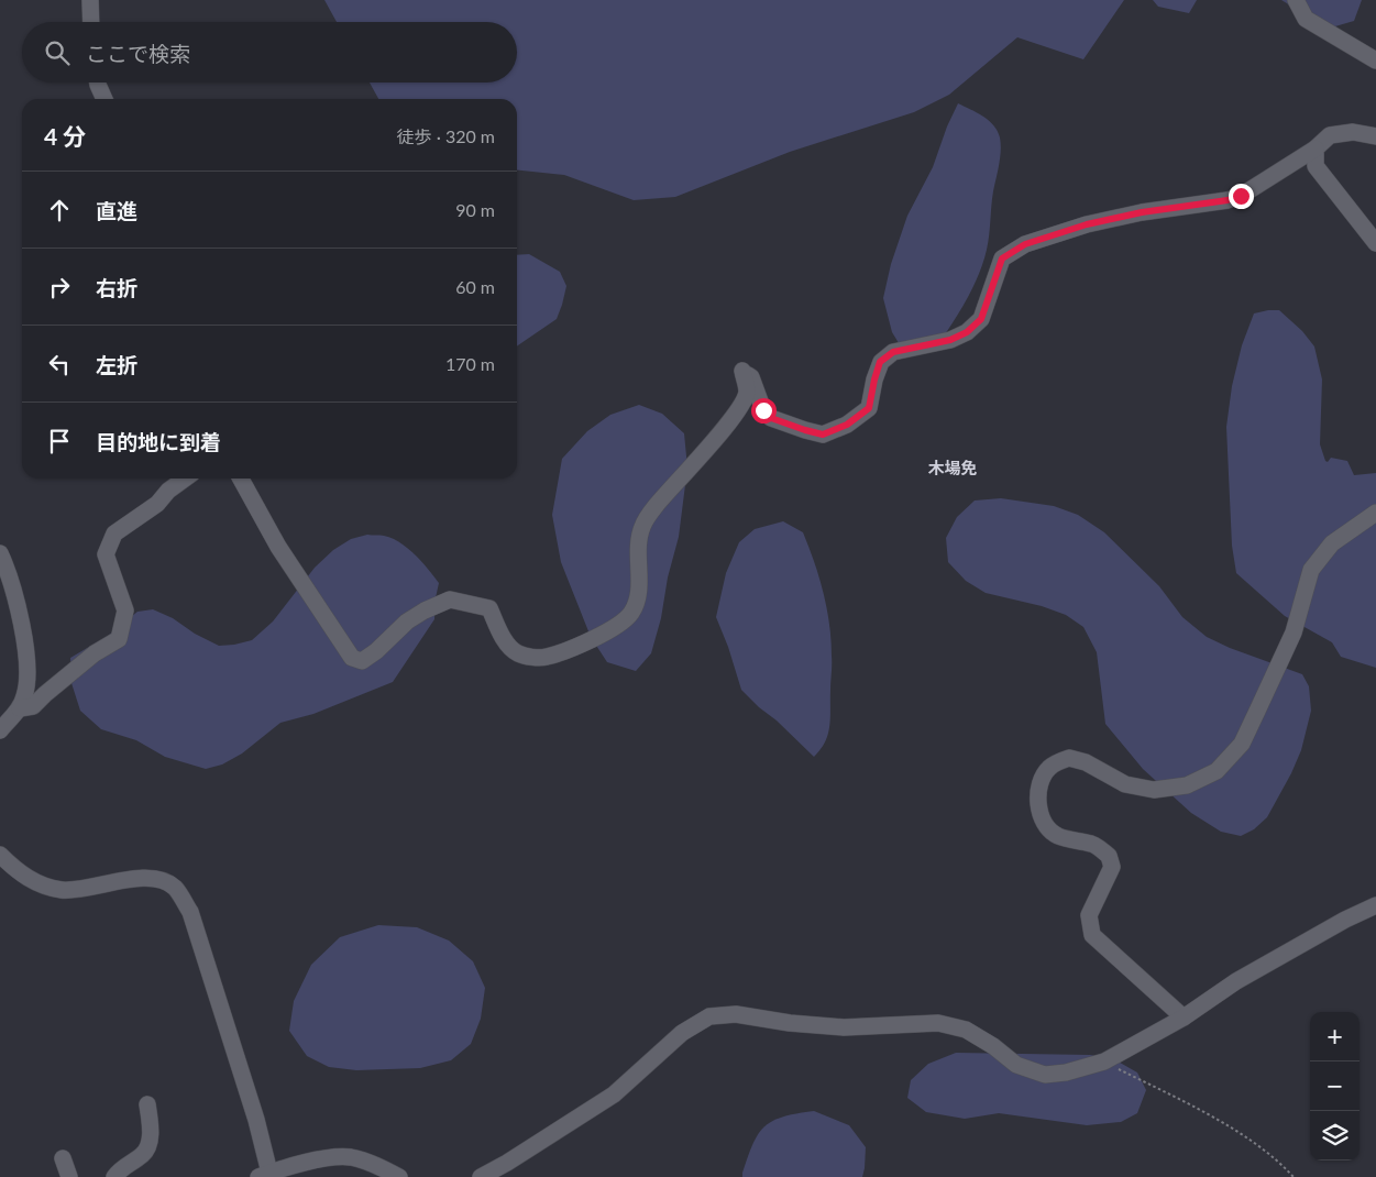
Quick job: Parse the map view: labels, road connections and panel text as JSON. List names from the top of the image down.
{
  "districts": ["木場免"],
  "page": {
    "search": "ここで検索",
    "heading": ["4 分", "徒歩 · 320 m"],
    "list": [
      ["直進", "90 m"],
      ["右折", "60 m"],
      ["左折", "170 m"],
      "目的地に到着"
    ],
    "map_buttons": ["+", "−"]
  }
}
